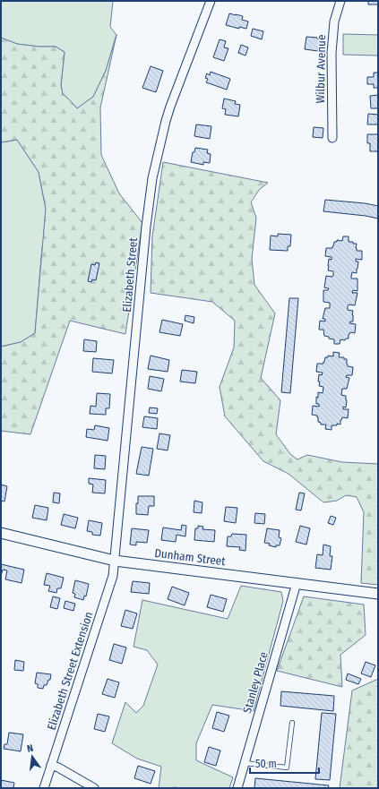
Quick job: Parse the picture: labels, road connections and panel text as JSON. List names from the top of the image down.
{
  "streets": {
    "street": [
      "Wilbur Avenue",
      "Elizabeth Street",
      "Dunham Street",
      "Elizabeth Street Extension",
      "Stanley Place"
    ]
  },
  "crossings": [
    ["Elizabeth Street", "Dunham Street"],
    ["Elizabeth Street", "Elizabeth Street Extension"],
    ["Dunham Street", "Elizabeth Street Extension"],
    ["Dunham Street", "Stanley Place"]
  ],
  "scale_bar": "50 m",
  "north": "top"
}
